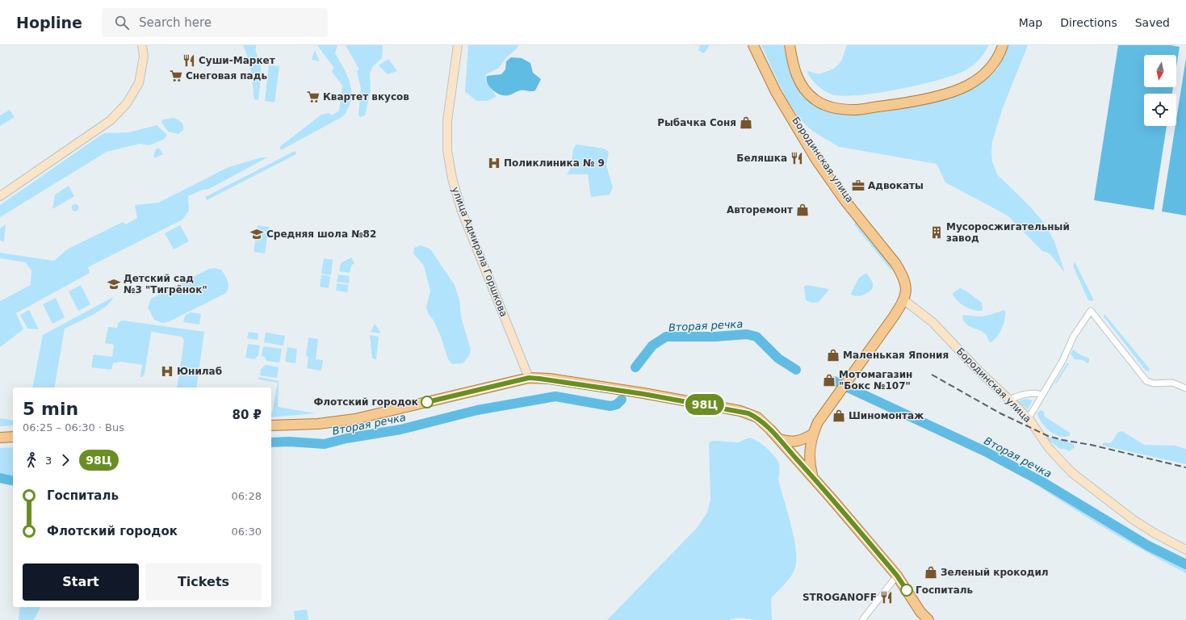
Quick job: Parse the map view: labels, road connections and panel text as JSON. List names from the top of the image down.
{
  "streets": {
    "main road": ["Бородинская улица", "улица Адмирала Горшкова"]
  },
  "water": ["Вторая речка"],
  "places": {
    "restaurant": ["Суши-Маркет", "Беляшка", "STROGANOFF"],
    "supermarket": ["Снеговая падь", "Квартет вкусов"],
    "shop": [
      "Рыбачка Соня",
      "Авторемонт",
      "Маленькая Япония",
      "Мотомагазин \"Бокс №107\"",
      "Шиномонтаж",
      "Зеленый крокодил"
    ],
    "hospital": ["Поликлиника № 9", "Юнилаб"],
    "office": ["Адвокаты"],
    "building": ["Мусоросжигательный завод"],
    "school or university": ["Средняя шола №82", "Детский сад №3 \"Тигрёнок\""],
    "other": ["Флотский городок", "Госпиталь"]
  },
  "lines": ["bus line 98Ц"],
  "north": "bottom",
  "page": {
    "header": "Hopline",
    "search": "Search here",
    "nav": ["Map", "Directions", "Saved"],
    "on_map": "98Ц",
    "heading": ["5 min", "06:25 – 06:30 · Bus", "80 ₽"],
    "legs": ["3", "98Ц"],
    "list": [
      {
        "name": "Госпиталь",
        "value": "06:28"
      },
      {
        "name": "Флотский городок",
        "value": "06:30"
      }
    ],
    "buttons": ["Start", "Tickets"]
  }
}
